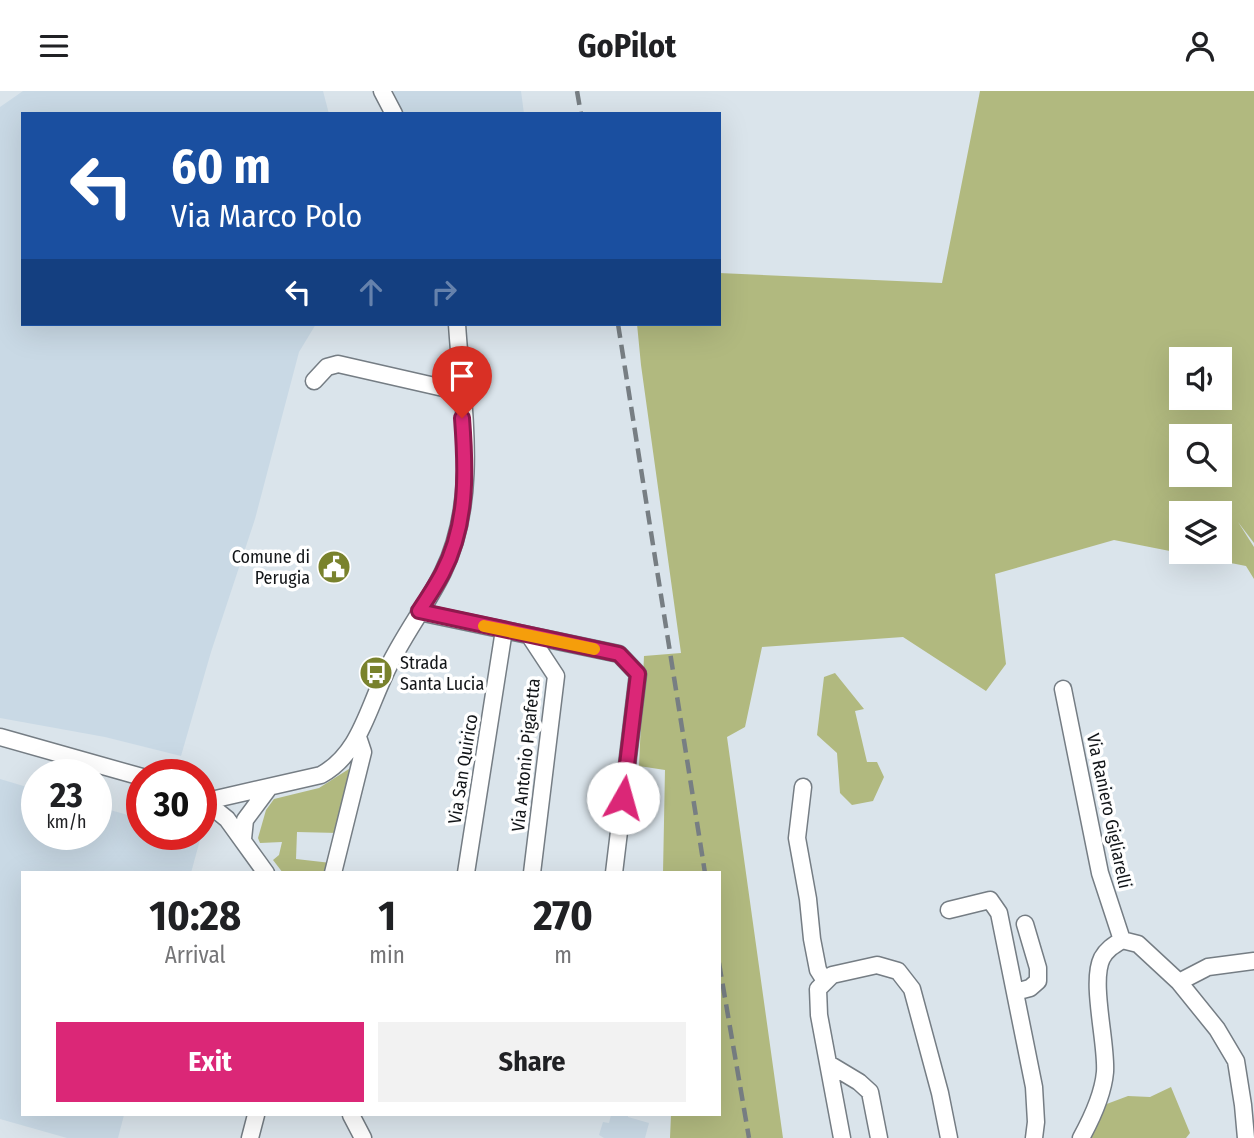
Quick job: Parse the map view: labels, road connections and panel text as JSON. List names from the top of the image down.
{
  "streets": {
    "street": ["Via Antonio Pigafetta", "Via San Quirico", "Via Raniero Gigliarelli"]
  },
  "places": {
    "public building": ["Comune di Perugia"],
    "bus stop": ["Strada Santa Lucia"]
  },
  "page": {
    "header": "GoPilot",
    "turn": ["60 m", "Via Marco Polo"],
    "speed": "23 km/h",
    "limit": "30",
    "eta": [
      "10:28",
      "Arrival",
      "1",
      "min",
      "270",
      "m"
    ],
    "buttons": ["Exit", "Share"]
  }
}
